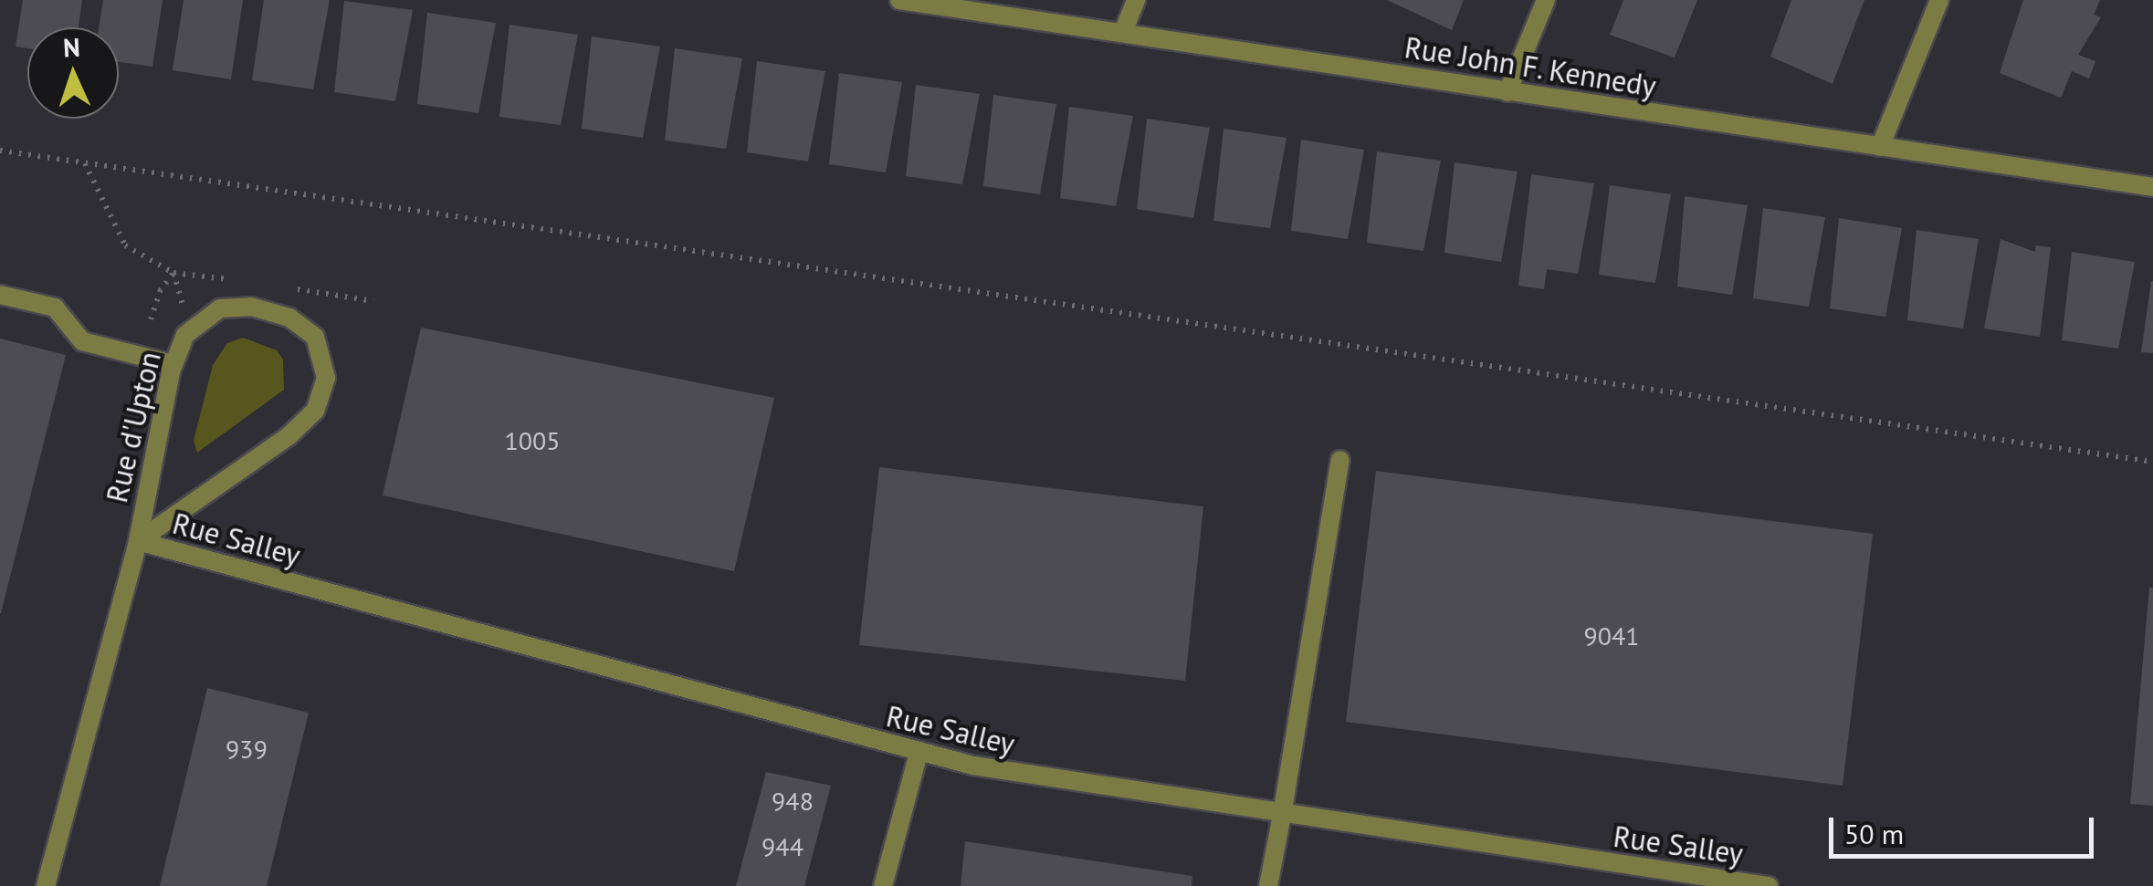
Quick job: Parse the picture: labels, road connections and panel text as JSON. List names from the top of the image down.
{
  "streets": {
    "street": ["Rue John F. Kennedy", "Rue d'Upton", "Rue Salley"]
  },
  "crossings": [
    ["Rue d'Upton", "Rue Salley"]
  ],
  "house_numbers": [
    "1005",
    "9041",
    "939",
    "948",
    "944"
  ],
  "scale_bar": "50 m",
  "north": "top"
}
